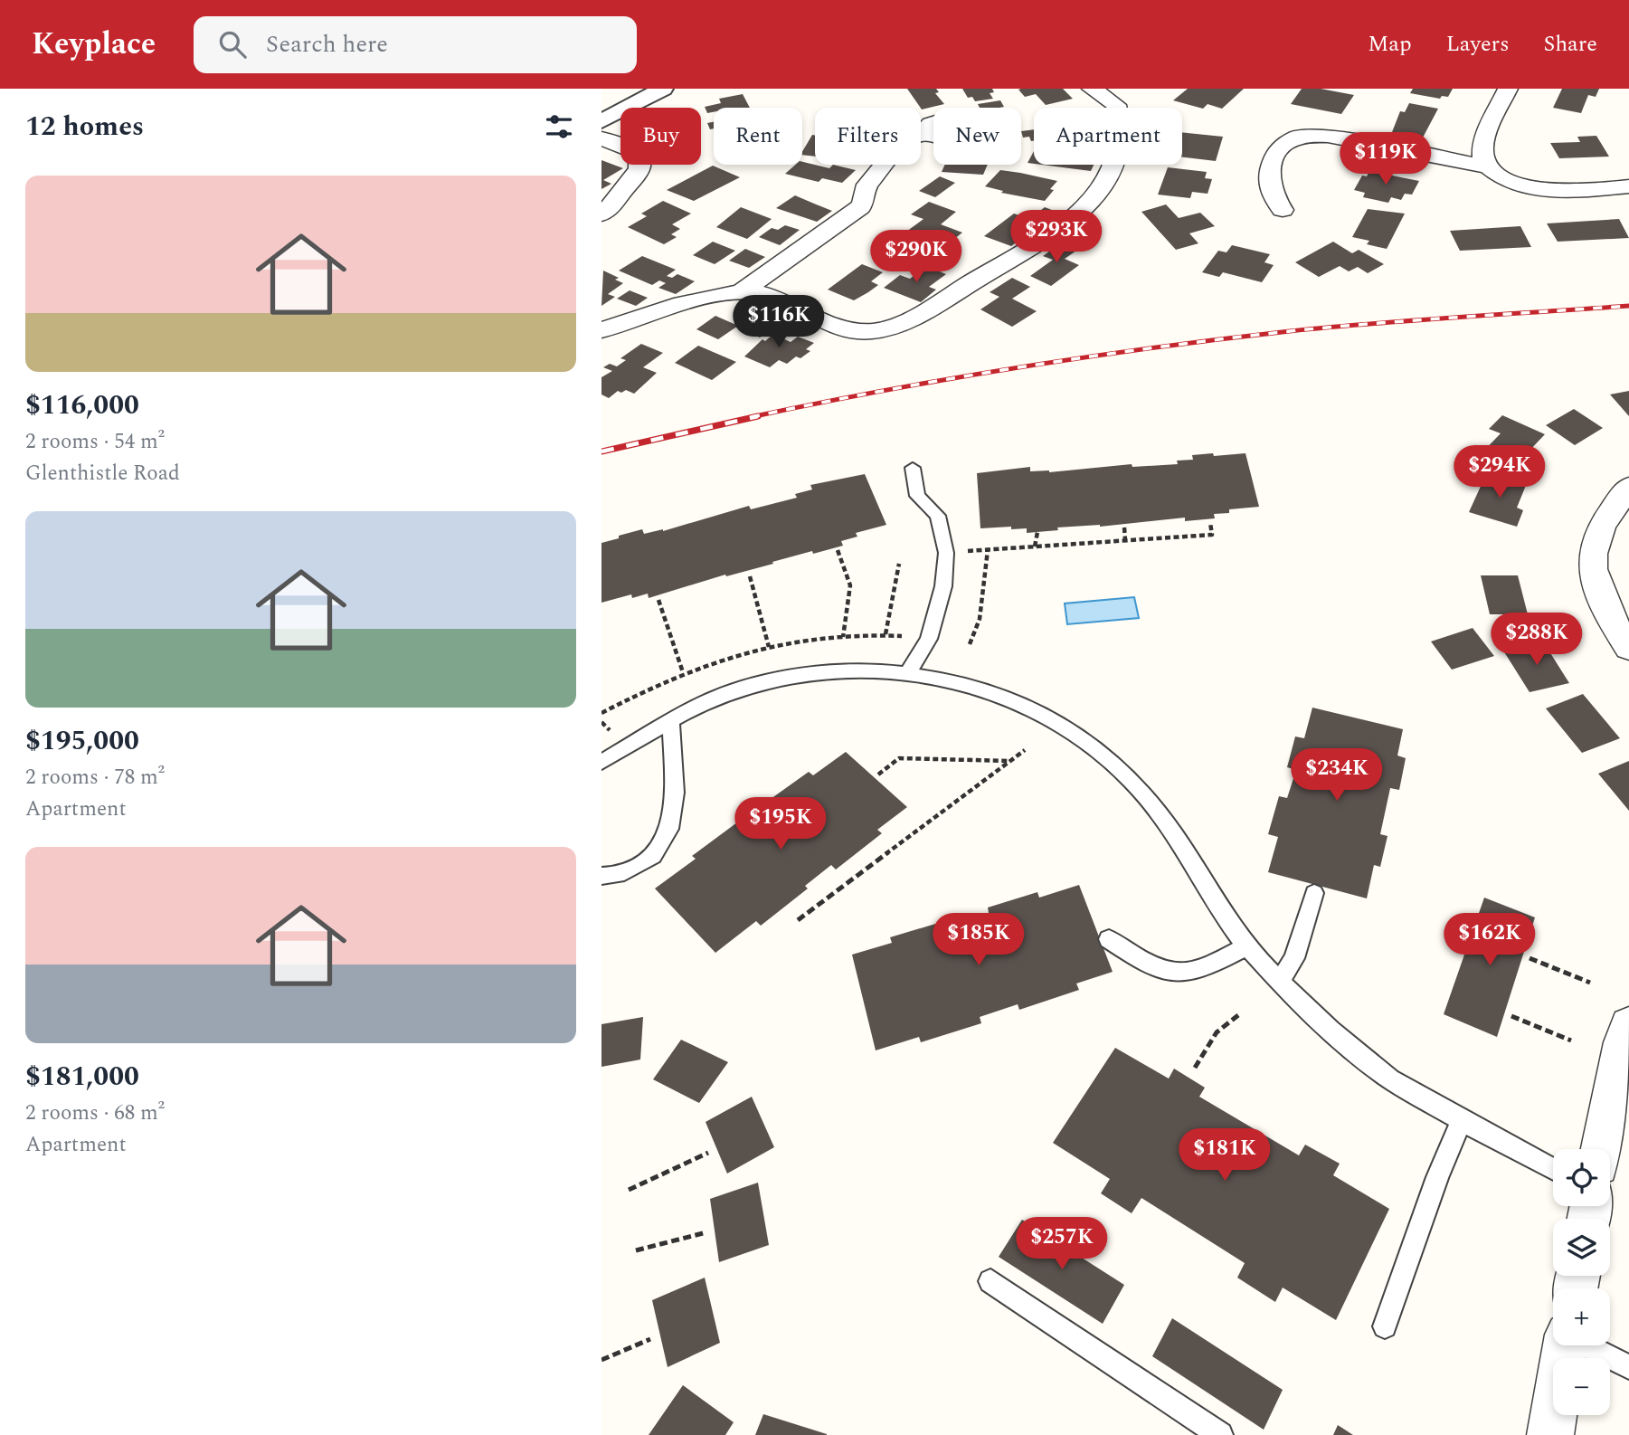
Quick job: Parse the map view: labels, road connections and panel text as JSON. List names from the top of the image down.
{
  "page": {
    "header": "Keyplace",
    "search": "Search here",
    "nav": ["Map", "Layers", "Share"],
    "heading": "12 homes",
    "chip": [
      "Buy",
      "Rent",
      "Filters",
      "New",
      "Apartment"
    ],
    "price": [
      "$119K",
      "$293K",
      "$290K",
      "$116K",
      "$294K",
      "$288K",
      "$234K",
      "$195K",
      "$185K",
      "$162K",
      "$181K",
      "$257K"
    ],
    "list": [
      {
        "name": "$116,000",
        "note": "2 rooms · 54 m² · Glenthistle Road"
      },
      {
        "name": "$195,000",
        "note": "2 rooms · 78 m² · Apartment"
      },
      {
        "name": "$181,000",
        "note": "2 rooms · 68 m² · Apartment"
      }
    ],
    "map_buttons": ["+", "−"]
  }
}
